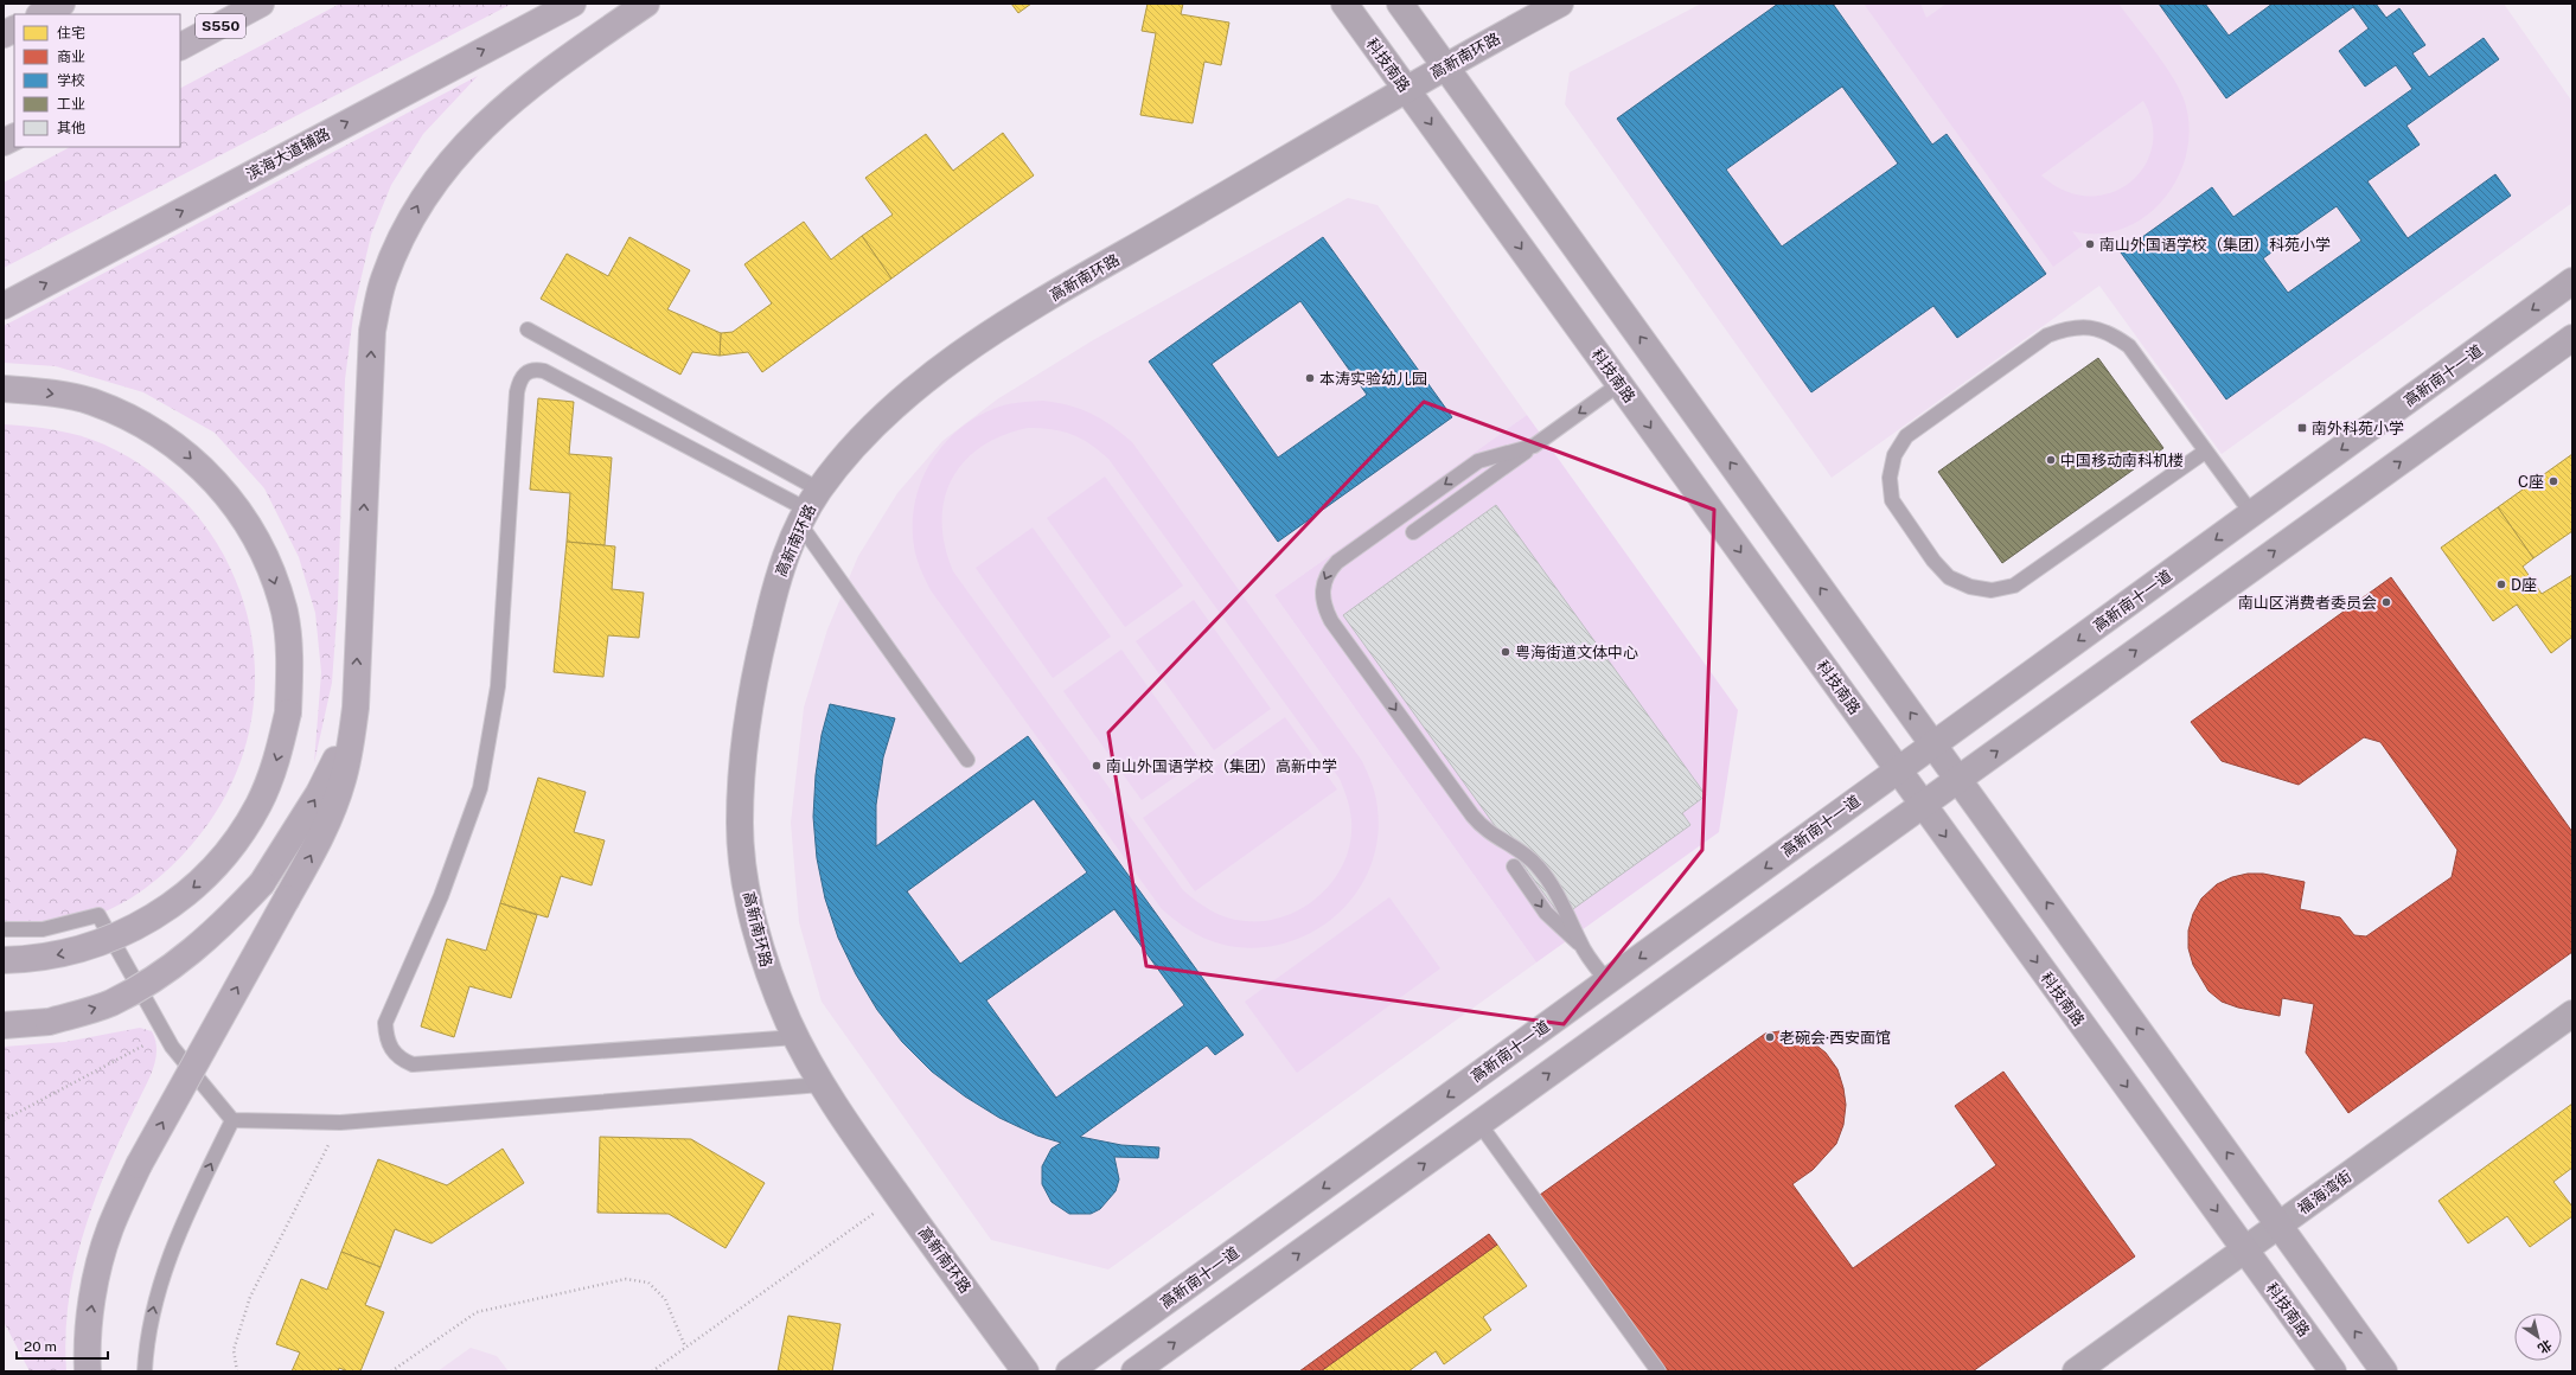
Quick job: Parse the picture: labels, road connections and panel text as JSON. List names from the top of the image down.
{
  "streets": {
    "highway": ["S550"],
    "main road": ["滨海大道辅路"],
    "street": [
      "高新南环路",
      "科技南路",
      "高新南十一道",
      "福海湾街"
    ]
  },
  "crossings": [
    ["高新南环路", "科技南路"],
    ["科技南路", "高新南十一道"],
    ["科技南路", "福海湾街"]
  ],
  "one_way": ["滨海大道辅路"],
  "places": {
    "other": [
      "南山外国语学校（集团）科苑小学",
      "本涛实验幼儿园",
      "中国移动南科机楼",
      "C座",
      "D座",
      "南山区消费者委员会",
      "粤海街道文体中心",
      "南山外国语学校（集团）高新中学",
      "老碗会·西安面馆"
    ],
    "transit": ["南外科苑小学"]
  },
  "legend": [
    "住宅",
    "商业",
    "学校",
    "工业",
    "其他"
  ],
  "scale_bar": "20 m",
  "north": "bottom right"
}
